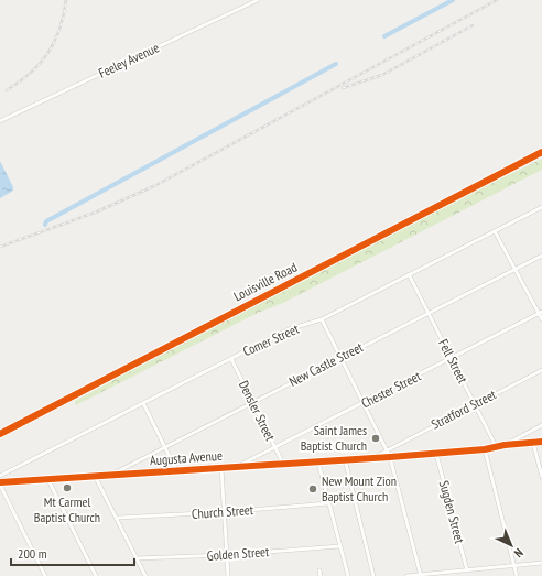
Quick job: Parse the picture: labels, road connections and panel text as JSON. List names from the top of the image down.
{
  "streets": {
    "main road": ["Louisville Road", "Augusta Avenue"],
    "street": [
      "Feeley Avenue",
      "Comer Street",
      "Fell Street",
      "New Castle Street",
      "Chester Street",
      "Stratford Street",
      "Densler Street",
      "Church Street",
      "Sugden Street",
      "Golden Street"
    ]
  },
  "crossings": [
    ["Comer Street", "Fell Street"],
    ["Comer Street", "Densler Street"],
    ["Fell Street", "New Castle Street"],
    ["Fell Street", "Chester Street"],
    ["Fell Street", "Stratford Street"],
    ["Fell Street", "Augusta Avenue"],
    ["New Castle Street", "Densler Street"],
    ["New Castle Street", "Augusta Avenue"],
    ["Chester Street", "Densler Street"],
    ["Chester Street", "Augusta Avenue"],
    ["Stratford Street", "Augusta Avenue"],
    ["Densler Street", "Augusta Avenue"],
    ["Augusta Avenue", "Sugden Street"]
  ],
  "places": ["Saint James Baptist Church", "Mt Carmel Baptist Church", "New Mount Zion Baptist Church"],
  "scale_bar": "200 m",
  "north": "bottom right"
}
